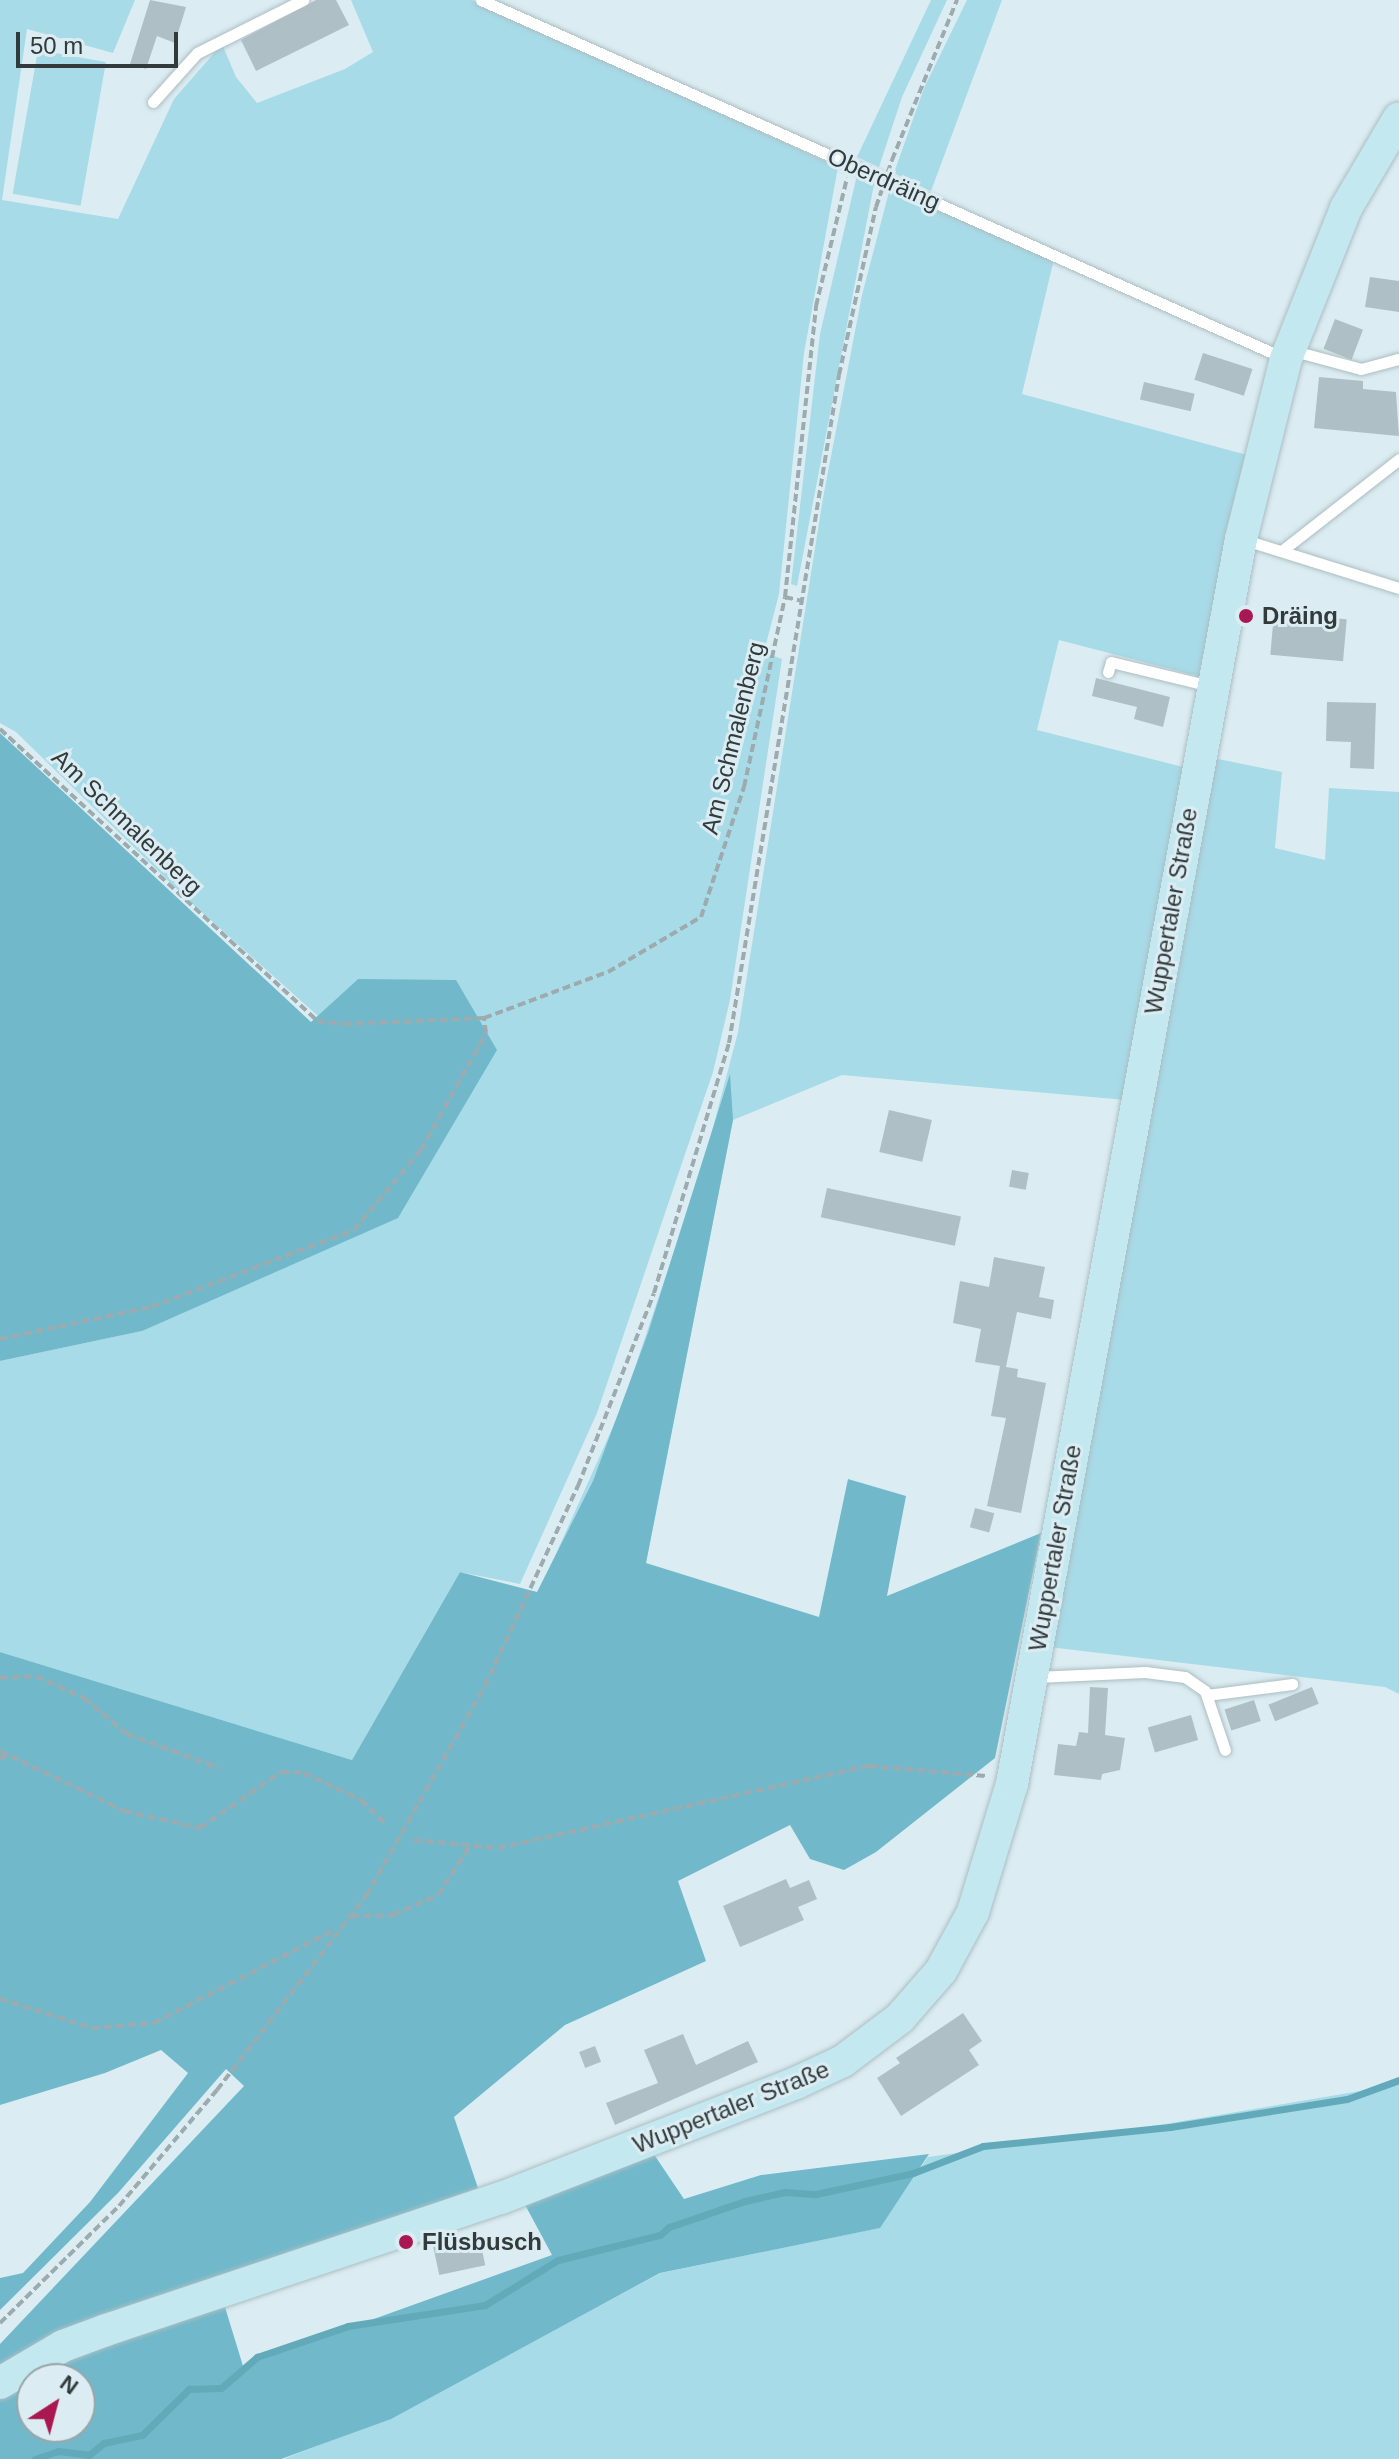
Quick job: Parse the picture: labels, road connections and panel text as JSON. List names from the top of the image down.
{
  "streets": {
    "main road": ["Wuppertaler Straße"],
    "lane": ["Oberdräing"],
    "path": ["Am Schmalenberg"]
  },
  "crossings": [
    ["Oberdräing", "Am Schmalenberg"],
    ["Oberdräing", "Wuppertaler Straße"]
  ],
  "places": ["Dräing", "Flüsbusch"],
  "scale_bar": "50 m",
  "north": "top right"
}
